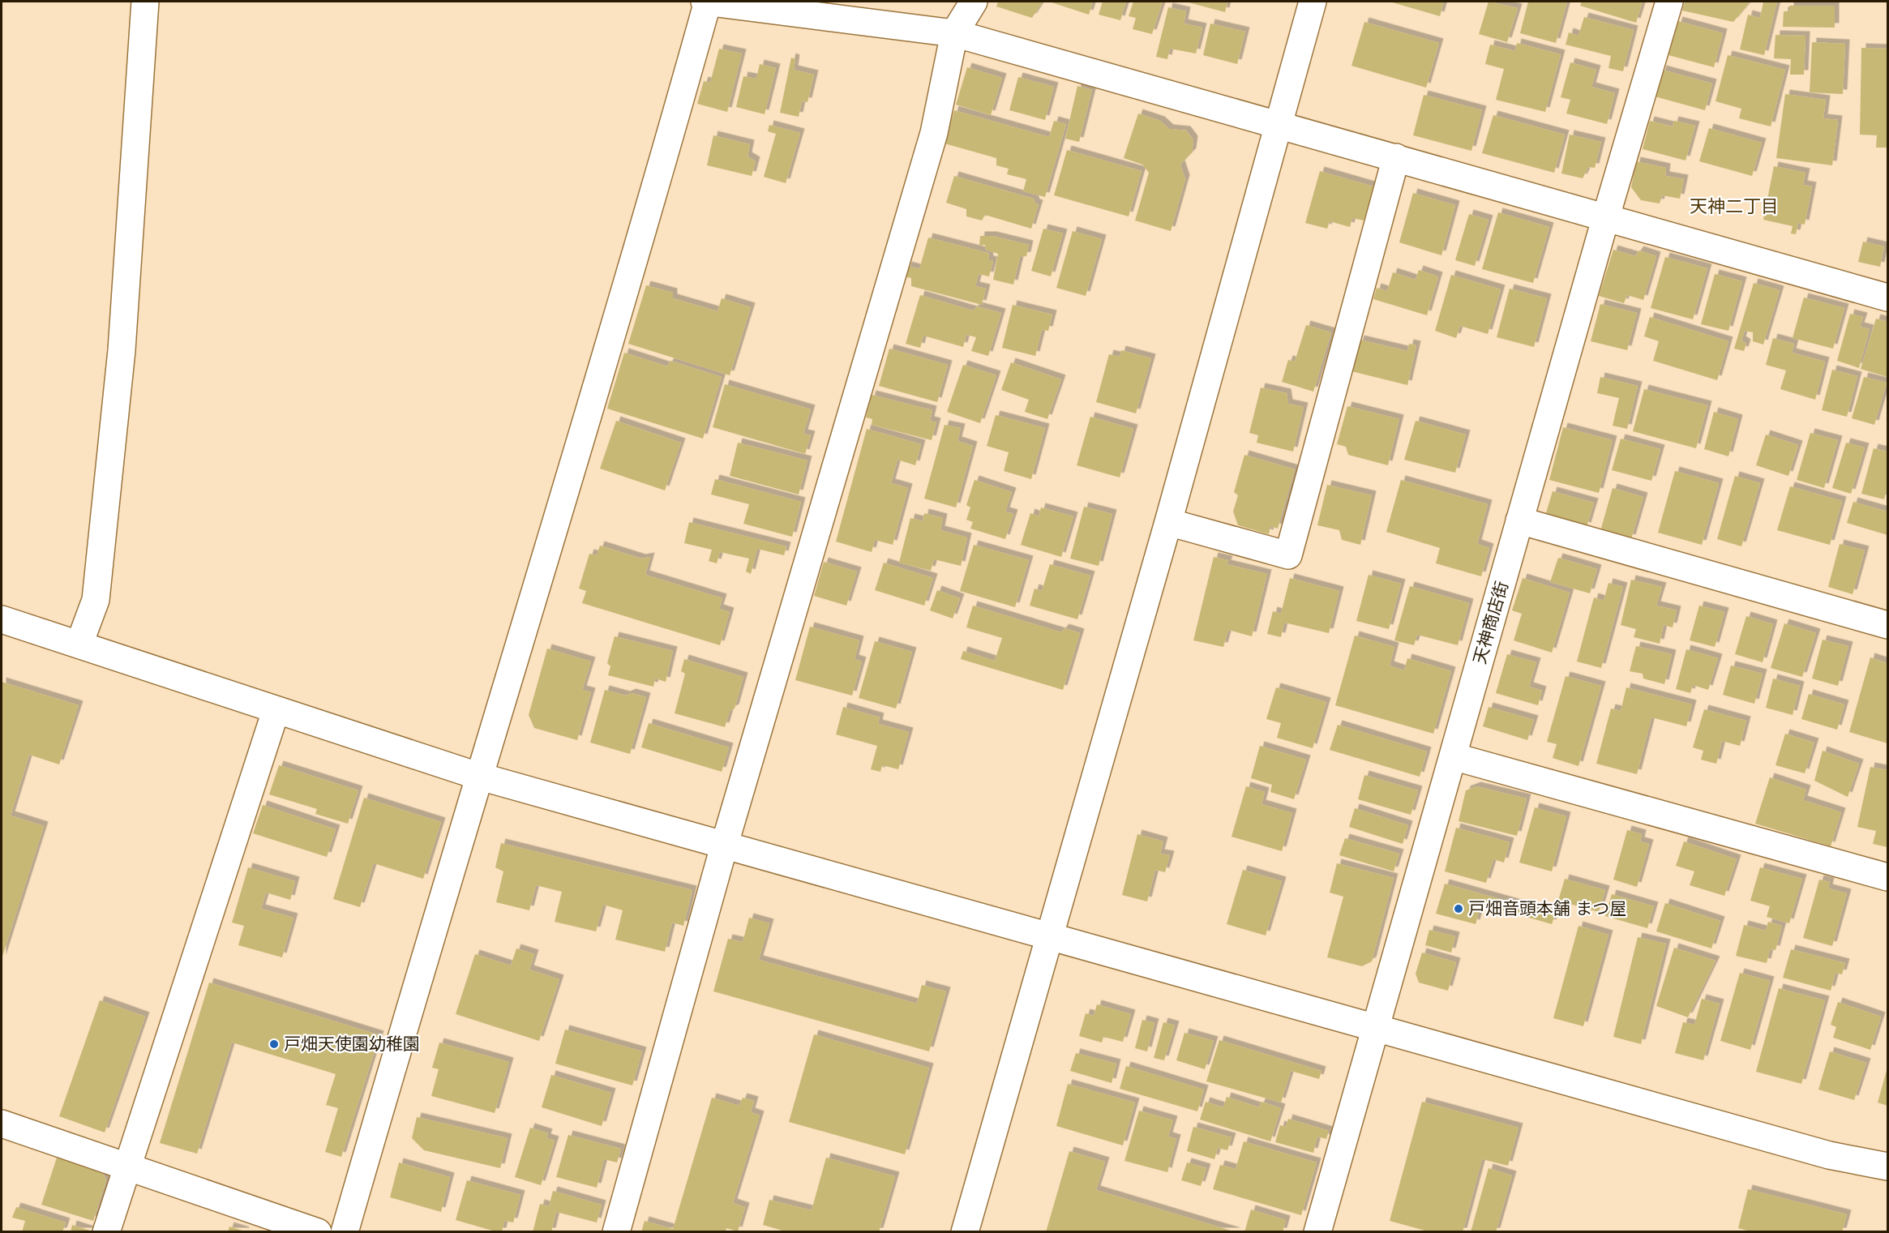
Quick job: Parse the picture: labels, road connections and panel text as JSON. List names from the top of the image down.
{
  "streets": {
    "street": ["天神商店街"]
  },
  "districts": ["天神二丁目"],
  "places": ["戸畑音頭本舗 まつ屋", "戸畑天使園幼稚園"]
}
